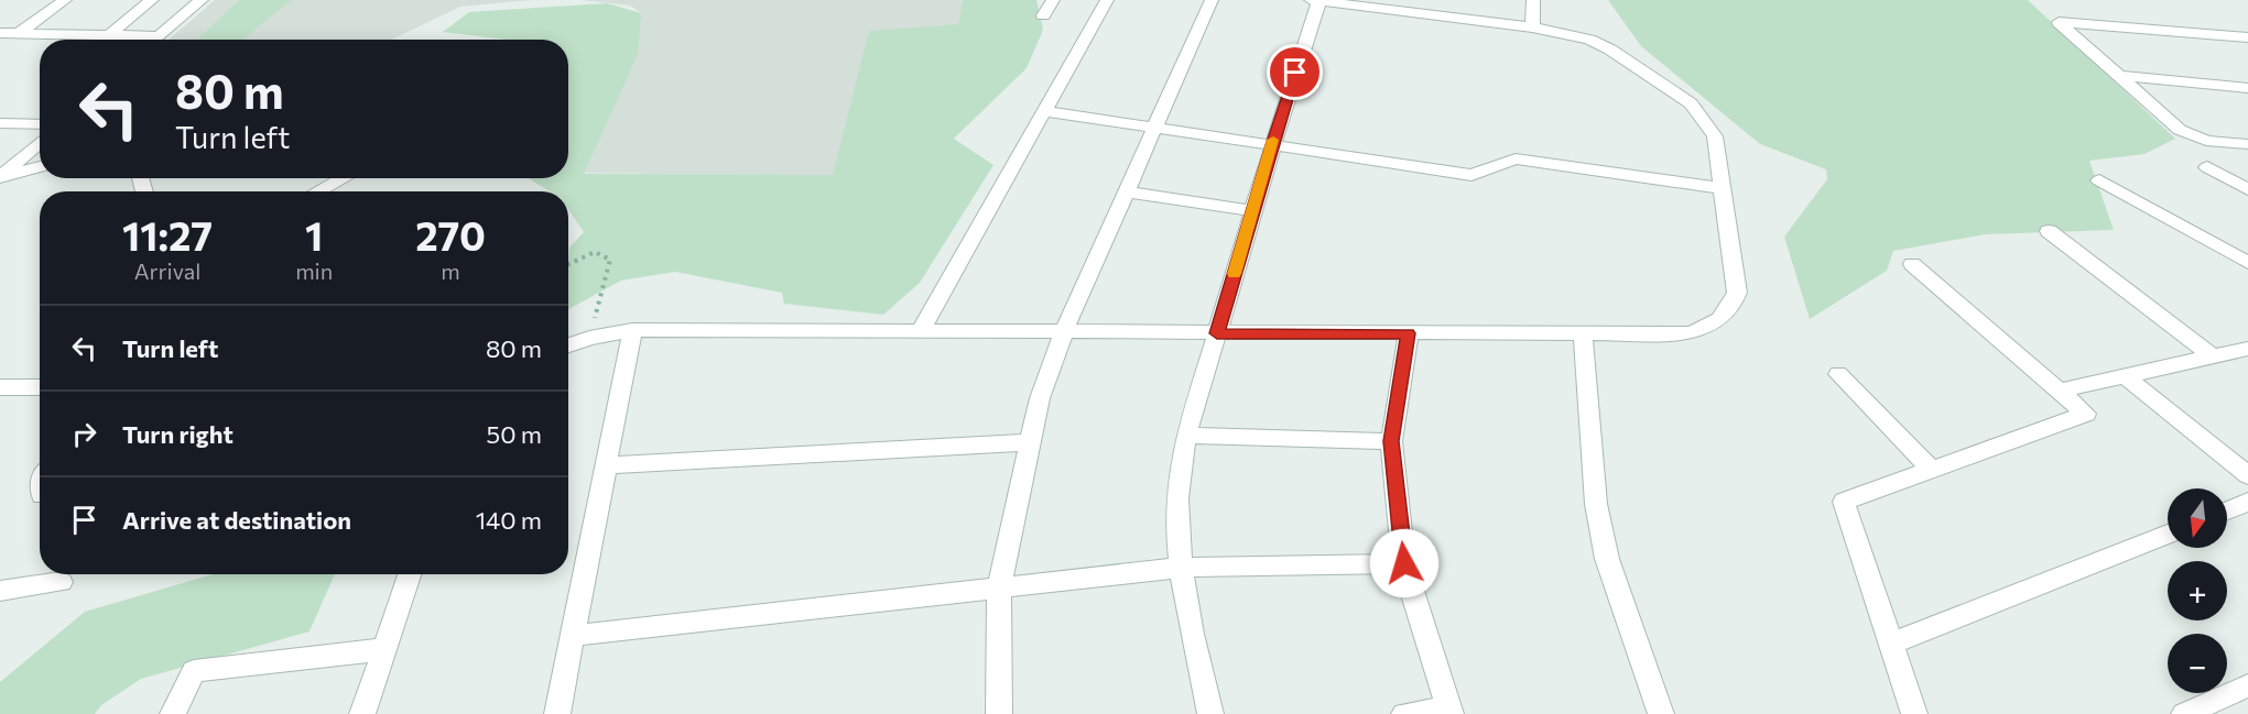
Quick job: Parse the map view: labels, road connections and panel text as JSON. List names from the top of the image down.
{
  "north": "bottom",
  "page": {
    "turn": ["80 m", "Turn left"],
    "eta": [
      "11:27",
      "Arrival",
      "1",
      "min",
      "270",
      "m"
    ],
    "list": [
      {
        "name": "Turn left",
        "value": "80 m"
      },
      {
        "name": "Turn right",
        "value": "50 m"
      },
      {
        "name": "Arrive at destination",
        "value": "140 m"
      }
    ],
    "map_buttons": ["+", "−"]
  }
}
